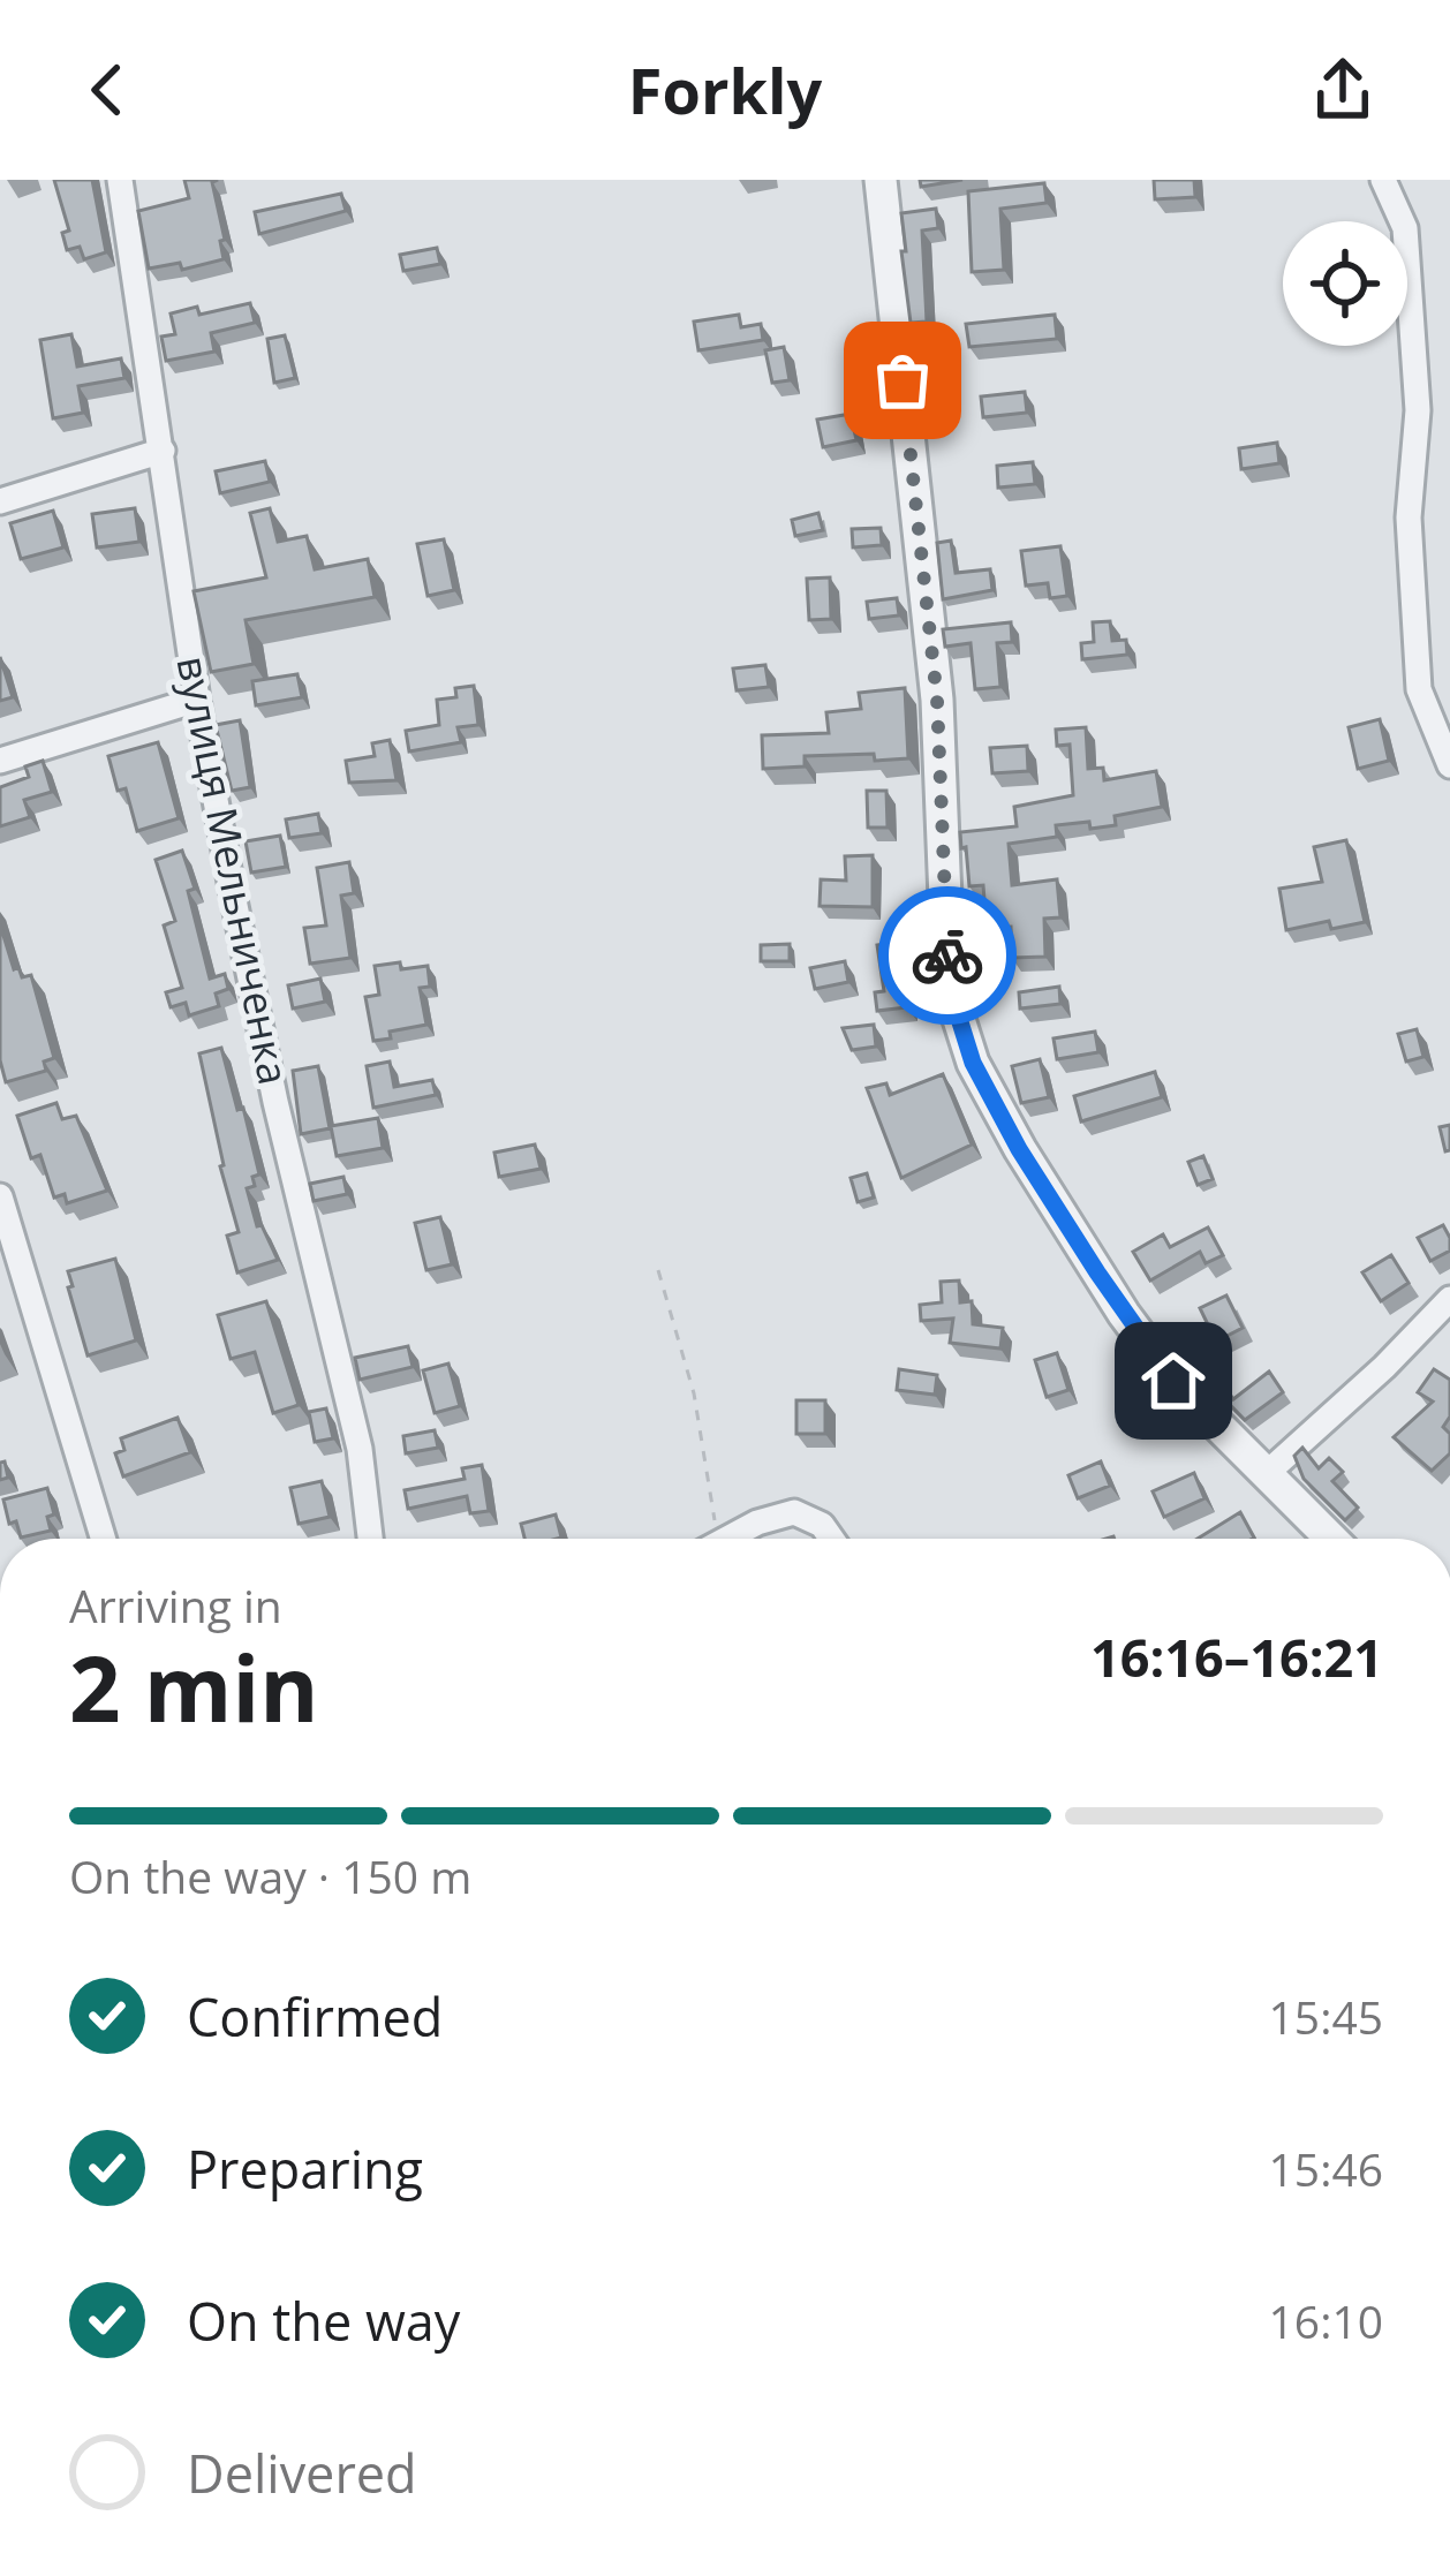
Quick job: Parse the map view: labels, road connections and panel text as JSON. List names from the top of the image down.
{
  "streets": {
    "street": ["вулиця Мельниченка"]
  },
  "page": {
    "header": "Forkly",
    "heading": ["2 min", "Arriving in", "16:16–16:21"],
    "bar": "On the way · 150 m",
    "list": [
      ["Confirmed", "15:45"],
      ["Preparing", "15:46"],
      ["On the way", "16:10"],
      "Delivered"
    ]
  }
}
